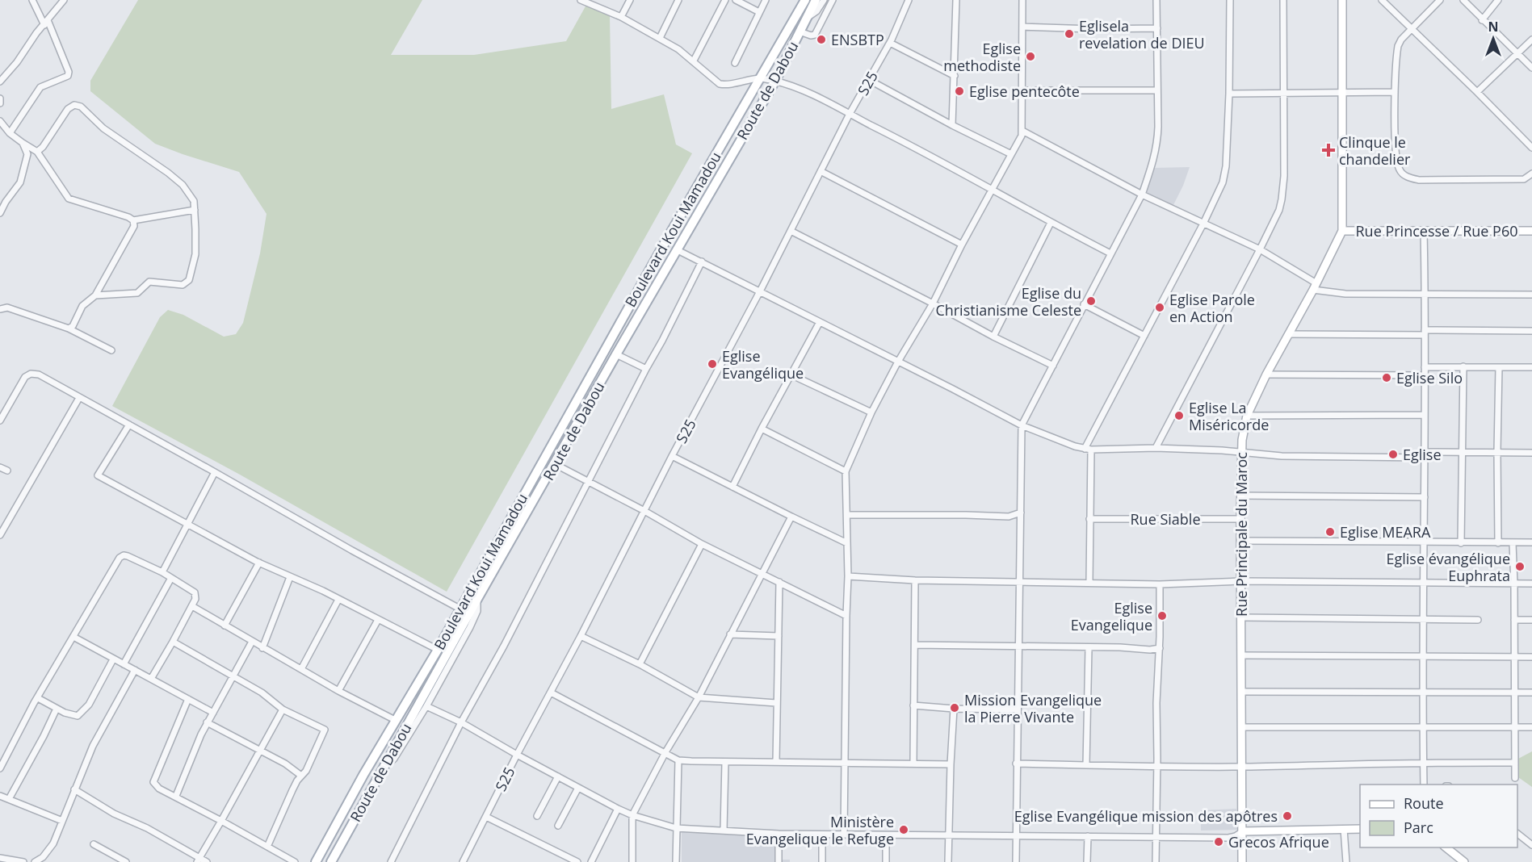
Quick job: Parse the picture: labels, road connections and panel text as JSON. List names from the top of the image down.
{
  "streets": {
    "main road": ["Route de Dabou", "Boulevard Koui Mamadou"],
    "street": [
      "S25",
      "Rue Princesse / Rue P60",
      "Rue Siable",
      "Rue Principale du Maroc"
    ]
  },
  "crossings": [
    ["Route de Dabou", "Boulevard Koui Mamadou"],
    ["Rue Princesse / Rue P60", "Rue Principale du Maroc"],
    ["Rue Siable", "Rue Principale du Maroc"]
  ],
  "places": {
    "other": [
      "Eglisela revelation de DIEU",
      "ENSBTP",
      "Eglise methodiste",
      "Eglise pentecôte",
      "Eglise du Christianisme Celeste",
      "Eglise Parole en Action",
      "Eglise Evangélique",
      "Eglise Silo",
      "Eglise La Miséricorde",
      "Eglise",
      "Eglise MEARA",
      "Eglise évangélique Euphrata",
      "Eglise Evangelique",
      "Mission Evangelique la Pierre Vivante",
      "Eglise Evangélique mission des apôtres",
      "Ministère Evangelique le Refuge",
      "Grecos Afrique"
    ],
    "health": ["Clinque le chandelier"]
  },
  "legend": ["Route", "Parc"],
  "north": "top"
}
